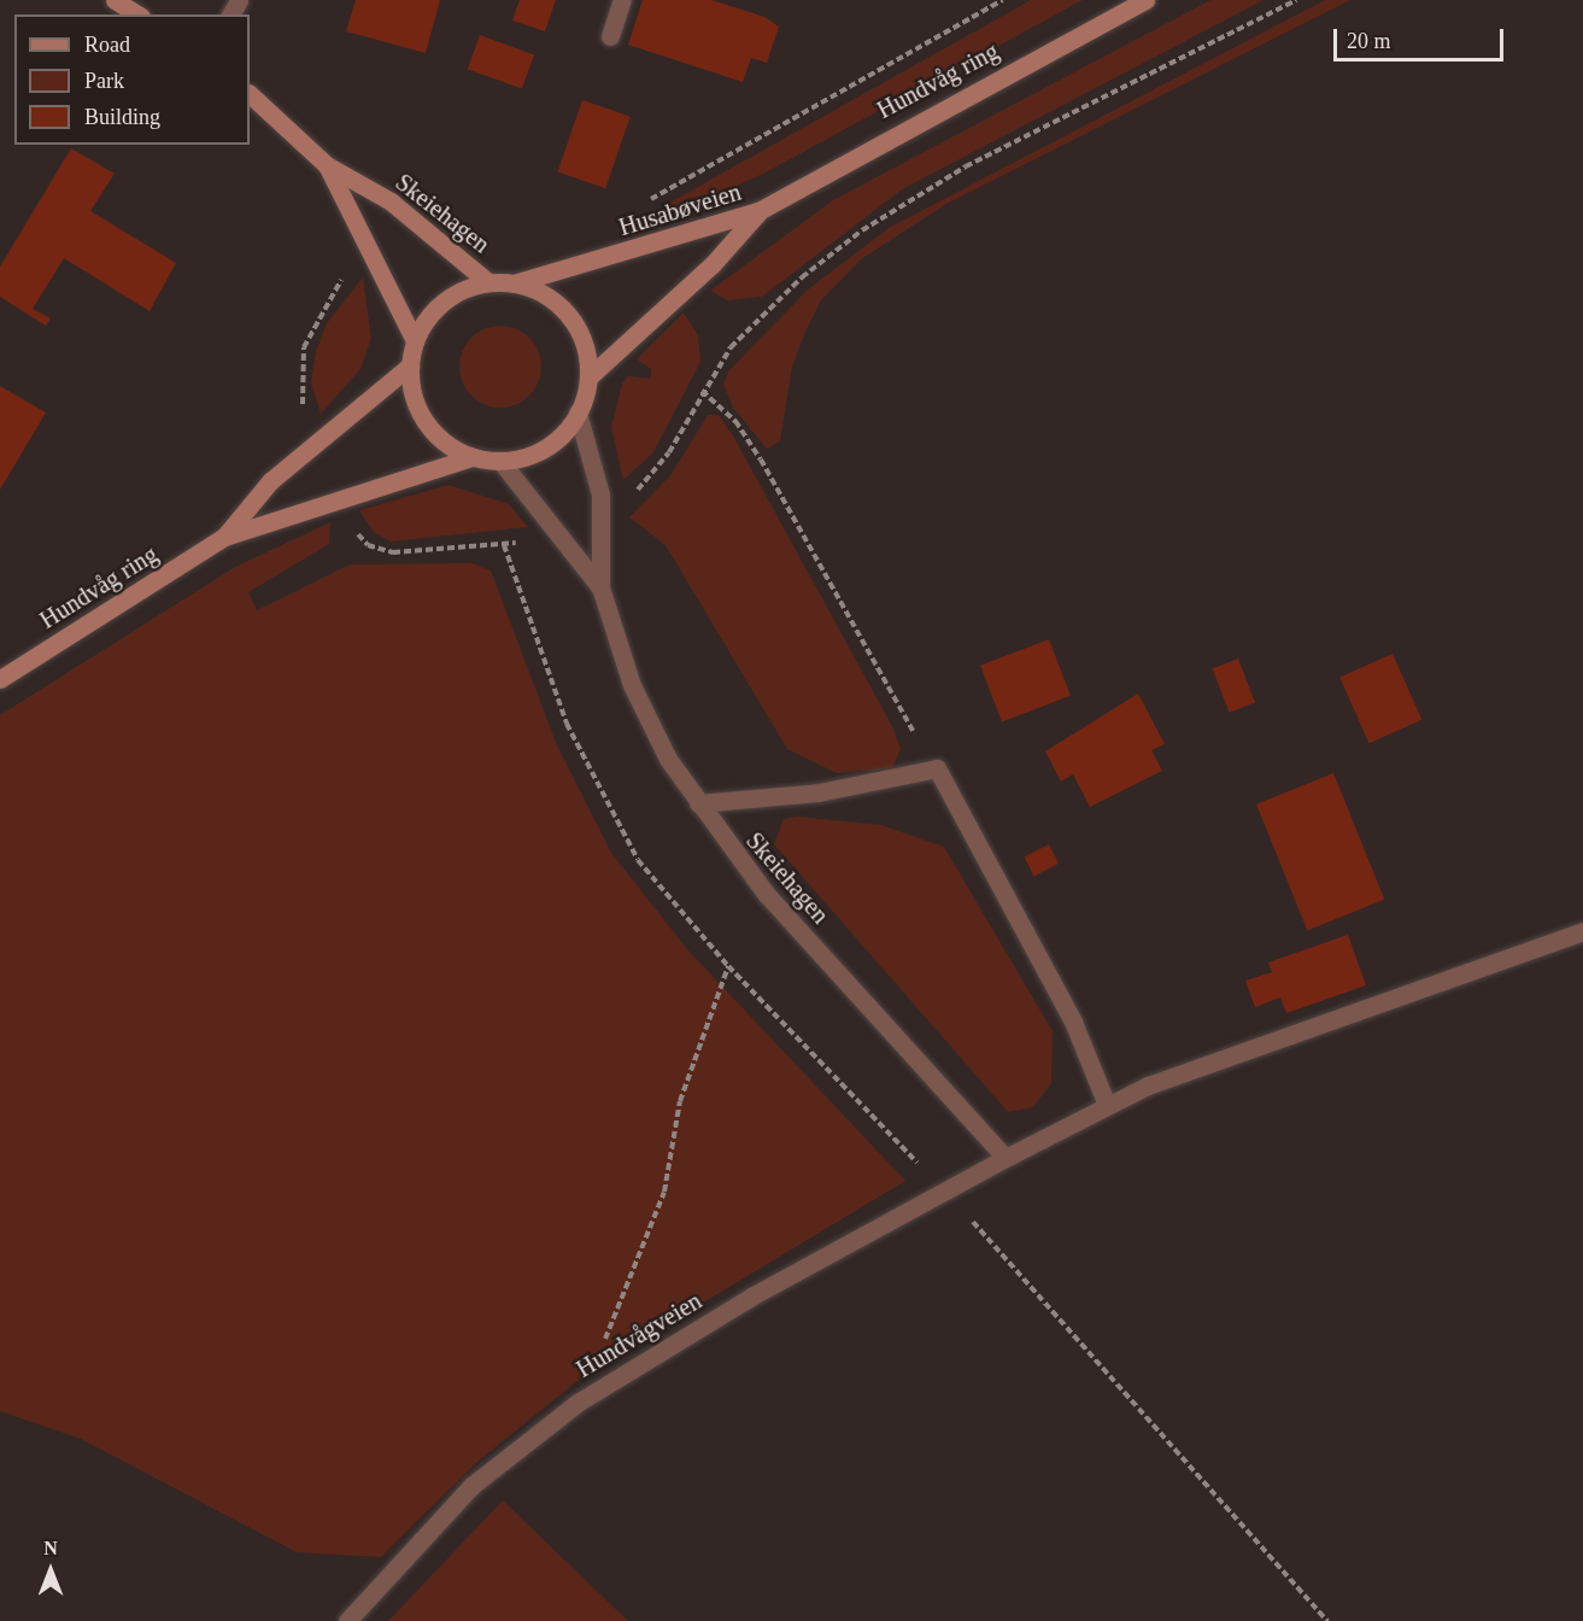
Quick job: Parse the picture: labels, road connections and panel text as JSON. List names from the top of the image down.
{
  "streets": {
    "main road": ["Hundvåg ring", "Husabøveien", "Skeiehagen"],
    "street": ["Hundvågveien"]
  },
  "crossings": [
    ["Hundvåg ring", "Husabøveien"],
    ["Hundvåg ring", "Skeiehagen"],
    ["Husabøveien", "Skeiehagen"],
    ["Skeiehagen", "Hundvågveien"]
  ],
  "legend": ["Road", "Park", "Building"],
  "scale_bar": "20 m",
  "north": "top"
}
